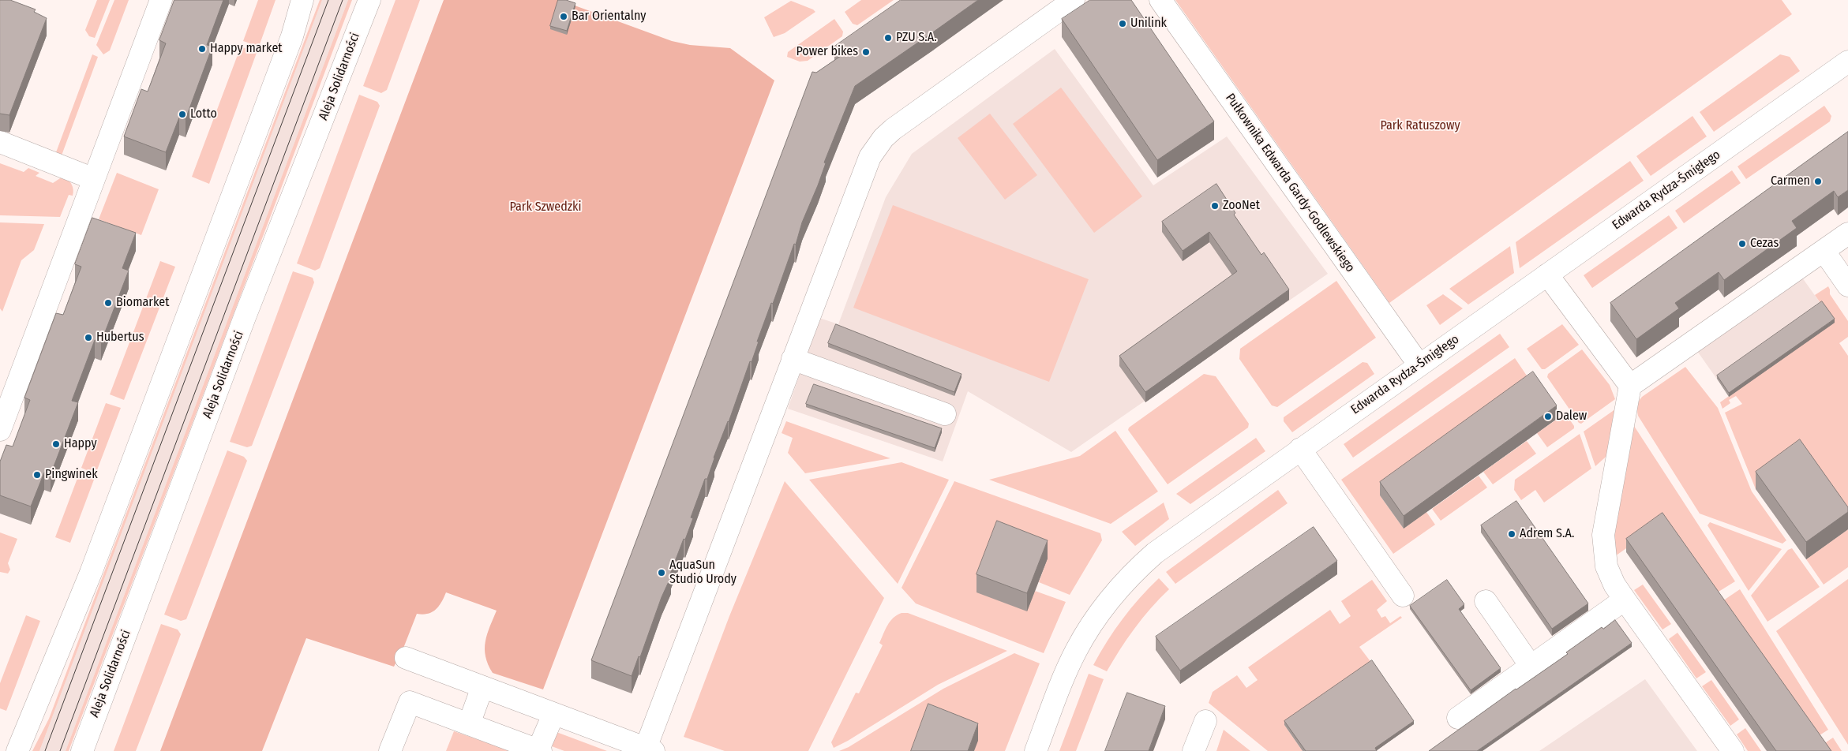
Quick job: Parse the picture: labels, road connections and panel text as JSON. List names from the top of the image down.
{
  "streets": {
    "street": ["Aleja Solidarności", "Pułkownika Edwarda Gardy-Godlewskiego", "Edwarda Rydza-Śmigłego"]
  },
  "crossings": [
    ["Pułkownika Edwarda Gardy-Godlewskiego", "Edwarda Rydza-Śmigłego"]
  ],
  "parks": ["Park Ratuszowy", "Park Szwedzki"],
  "places": [
    "Bar Orientalny",
    "Unilink",
    "PZU S.A.",
    "Happy market",
    "Power bikes",
    "Lotto",
    "Carmen",
    "ZooNet",
    "Cezas",
    "Biomarket",
    "Hubertus",
    "Dalew",
    "Happy",
    "Pingwinek",
    "Adrem S.A.",
    "AquaSun Studio Urody"
  ]
}
